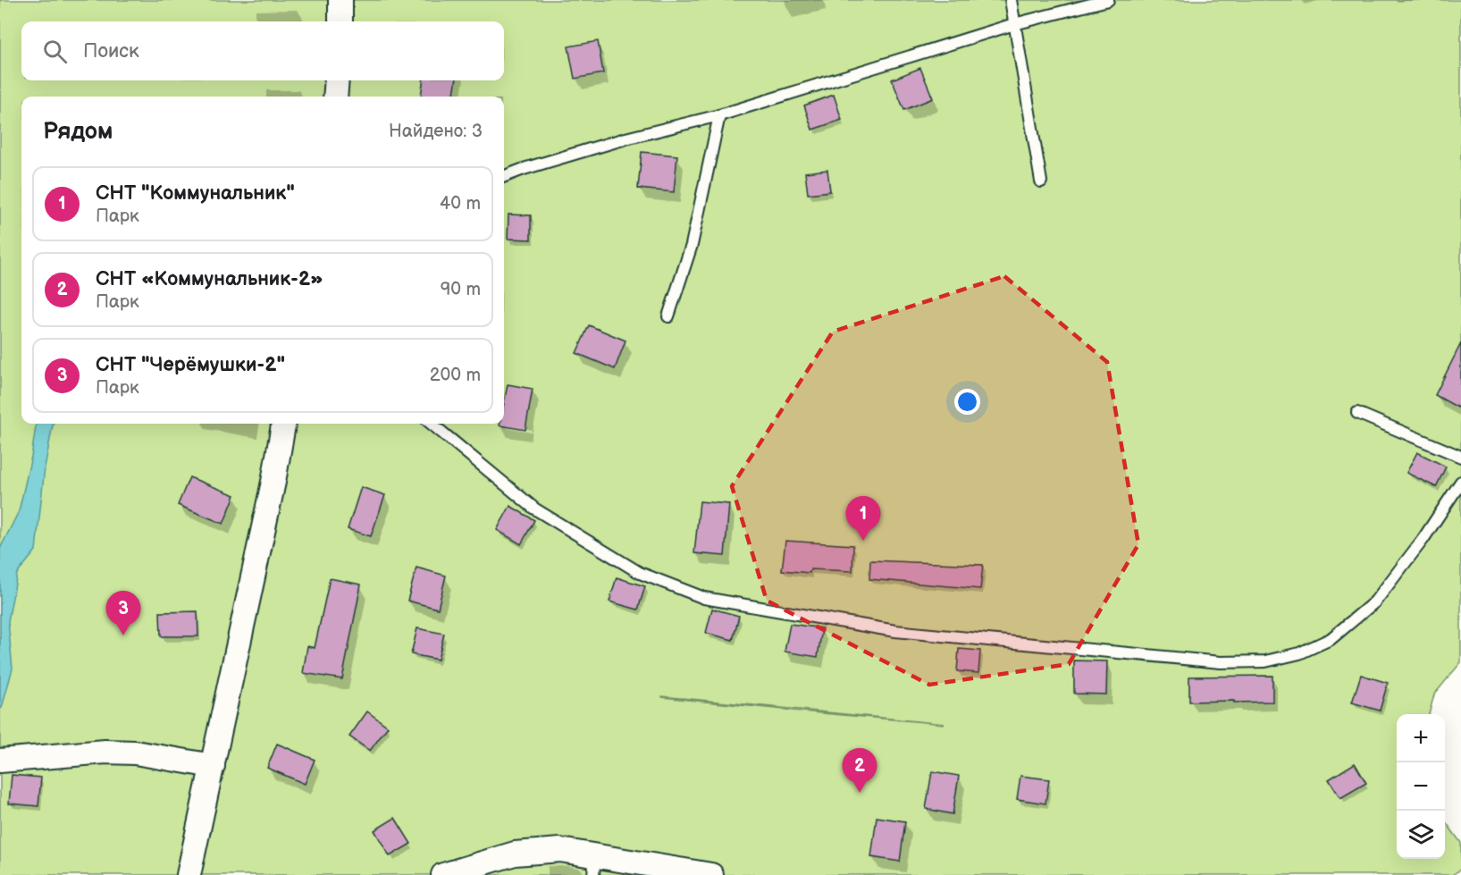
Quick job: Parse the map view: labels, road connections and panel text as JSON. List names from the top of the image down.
{
  "page": {
    "search": "Поиск",
    "heading": ["Рядом", "Найдено: 3"],
    "list": [
      {
        "mark": "1",
        "name": "СНТ \"Коммунальник\"",
        "note": "Парк",
        "value": "40 m"
      },
      {
        "mark": "2",
        "name": "СНТ «Коммунальник-2»",
        "note": "Парк",
        "value": "90 m"
      },
      {
        "mark": "3",
        "name": "СНТ \"Черёмушки-2\"",
        "note": "Парк",
        "value": "200 m"
      }
    ],
    "pins": ["1", "3", "2"],
    "map_buttons": ["+", "−"]
  }
}
